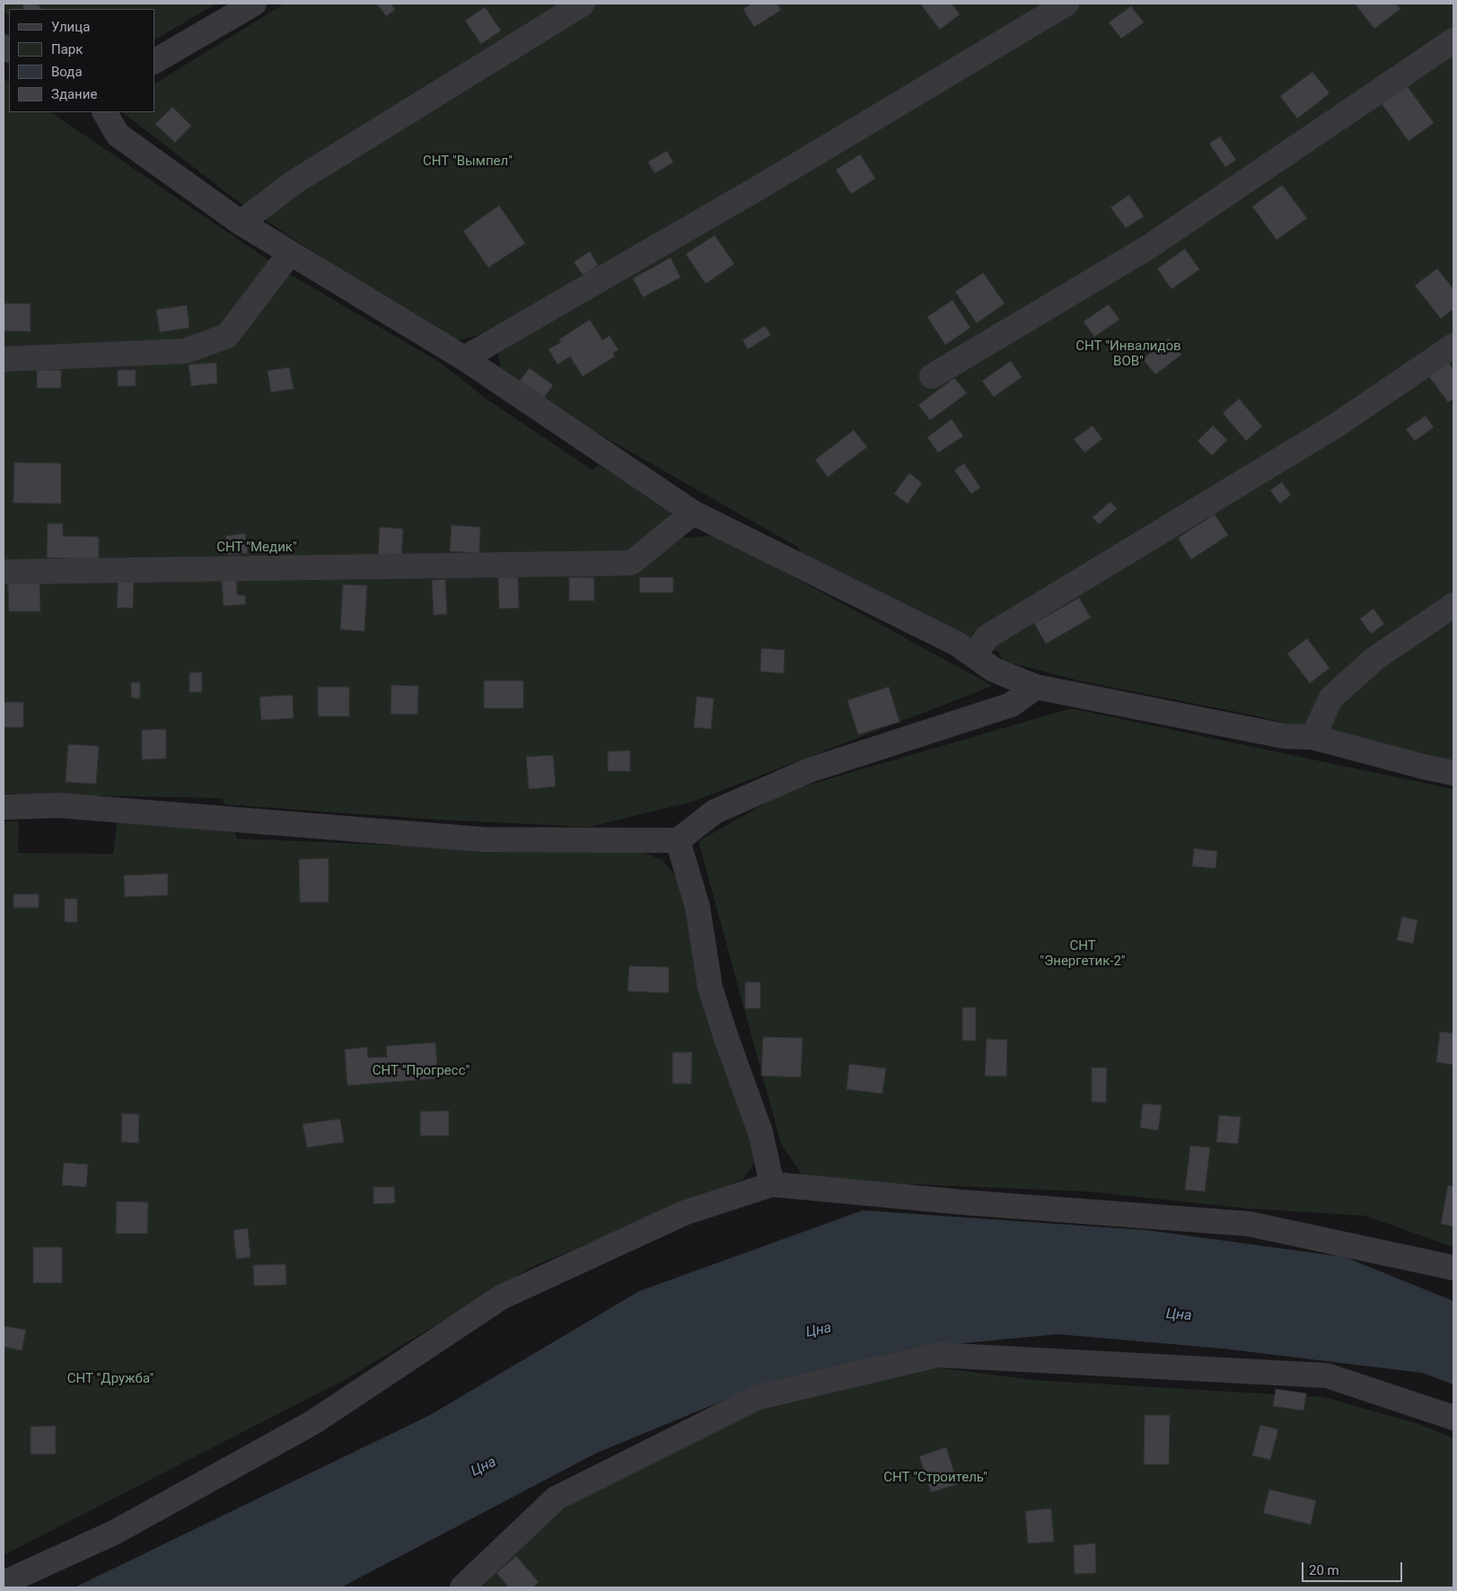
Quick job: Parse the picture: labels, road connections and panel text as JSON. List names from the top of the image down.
{
  "water": ["Цна"],
  "parks": [
    "СНТ \"Вымпел\"",
    "СНТ \"Инвалидов ВОВ\"",
    "СНТ \"Медик\"",
    "СНТ \"Энергетик-2\"",
    "СНТ \"Прогресс\"",
    "СНТ \"Дружба\"",
    "СНТ \"Строитель\""
  ],
  "legend": [
    "Улица",
    "Парк",
    "Вода",
    "Здание"
  ],
  "scale_bar": "20 m"
}
